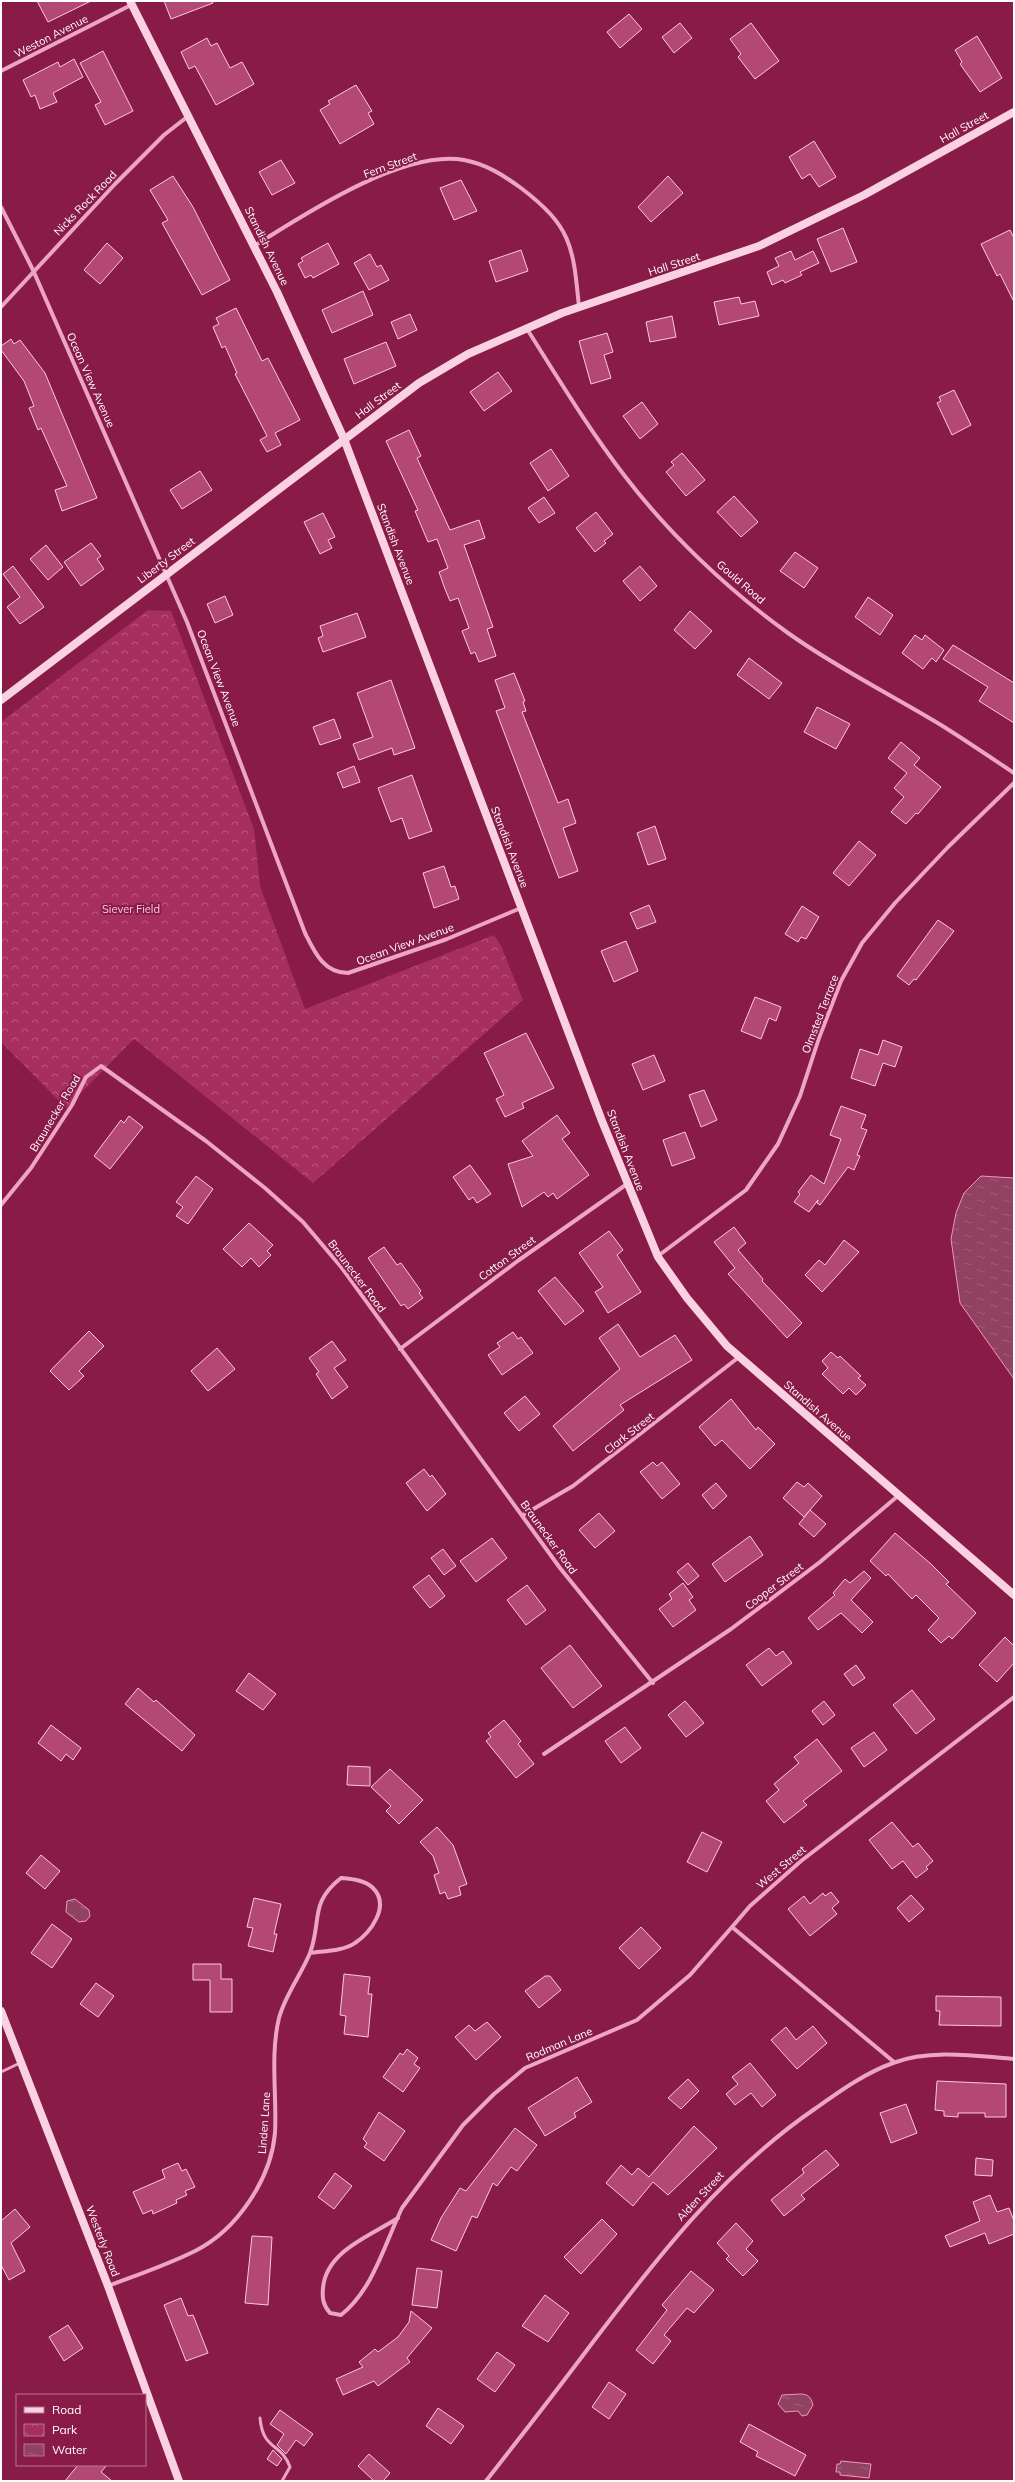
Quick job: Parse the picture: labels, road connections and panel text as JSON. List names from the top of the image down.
{
  "streets": {
    "street": [
      "Weston Avenue",
      "Hall Street",
      "Fern Street",
      "Nicks Rock Road",
      "Standish Avenue",
      "Ocean View Avenue",
      "Liberty Street",
      "Gould Road",
      "Olmsted Terrace",
      "Braunecker Road",
      "Cotton Street",
      "Clark Street",
      "Cooper Street",
      "West Street",
      "Rodman Lane",
      "Linden Lane",
      "Alden Street",
      "Westerly Road"
    ]
  },
  "crossings": [
    ["Weston Avenue", "Standish Avenue"],
    ["Hall Street", "Fern Street"],
    ["Hall Street", "Standish Avenue"],
    ["Hall Street", "Liberty Street"],
    ["Hall Street", "Gould Road"],
    ["Fern Street", "Standish Avenue"],
    ["Nicks Rock Road", "Standish Avenue"],
    ["Nicks Rock Road", "Ocean View Avenue"],
    ["Standish Avenue", "Ocean View Avenue"],
    ["Standish Avenue", "Liberty Street"],
    ["Standish Avenue", "Olmsted Terrace"],
    ["Standish Avenue", "Cotton Street"],
    ["Standish Avenue", "Clark Street"],
    ["Standish Avenue", "Cooper Street"],
    ["Ocean View Avenue", "Liberty Street"],
    ["Braunecker Road", "Cotton Street"],
    ["Braunecker Road", "Clark Street"],
    ["Braunecker Road", "Cooper Street"],
    ["West Street", "Rodman Lane"],
    ["Linden Lane", "Westerly Road"]
  ],
  "parks": ["Siever Field"],
  "legend": ["Road", "Park", "Water"]
}
